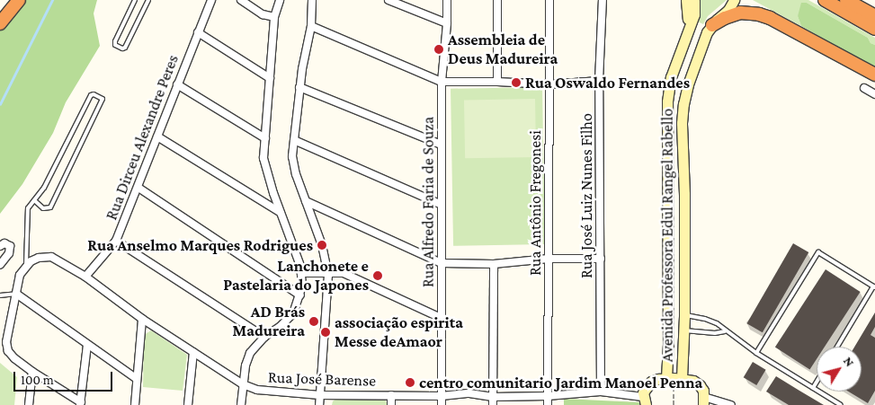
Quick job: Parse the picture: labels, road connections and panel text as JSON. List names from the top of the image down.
{
  "streets": {
    "main road": ["Avenida Professora Edul Rangel Rabello"],
    "street": [
      "Rua Dirceu Alexandre Peres",
      "Rua José Luiz Nunes Filho",
      "Rua Alfredo Faria de Souza",
      "Rua Antônio Fregonesi",
      "Rua José Barense"
    ]
  },
  "crossings": [
    ["Rua Dirceu Alexandre Peres", "Rua José Barense"],
    ["Rua José Luiz Nunes Filho", "Rua José Barense"],
    ["Rua Alfredo Faria de Souza", "Rua José Barense"],
    ["Rua Antônio Fregonesi", "Rua José Barense"]
  ],
  "places": [
    "Assembleia de Deus Madureira",
    "Rua Oswaldo Fernandes",
    "Rua Anselmo Marques Rodrigues",
    "Lanchonete e Pastelaria do Japones",
    "AD Brás Madureira",
    "associação espirita Messe deAmaor",
    "centro comunitario Jardim Manoel Penna"
  ],
  "scale_bar": "100 m",
  "north": "top right"
}
